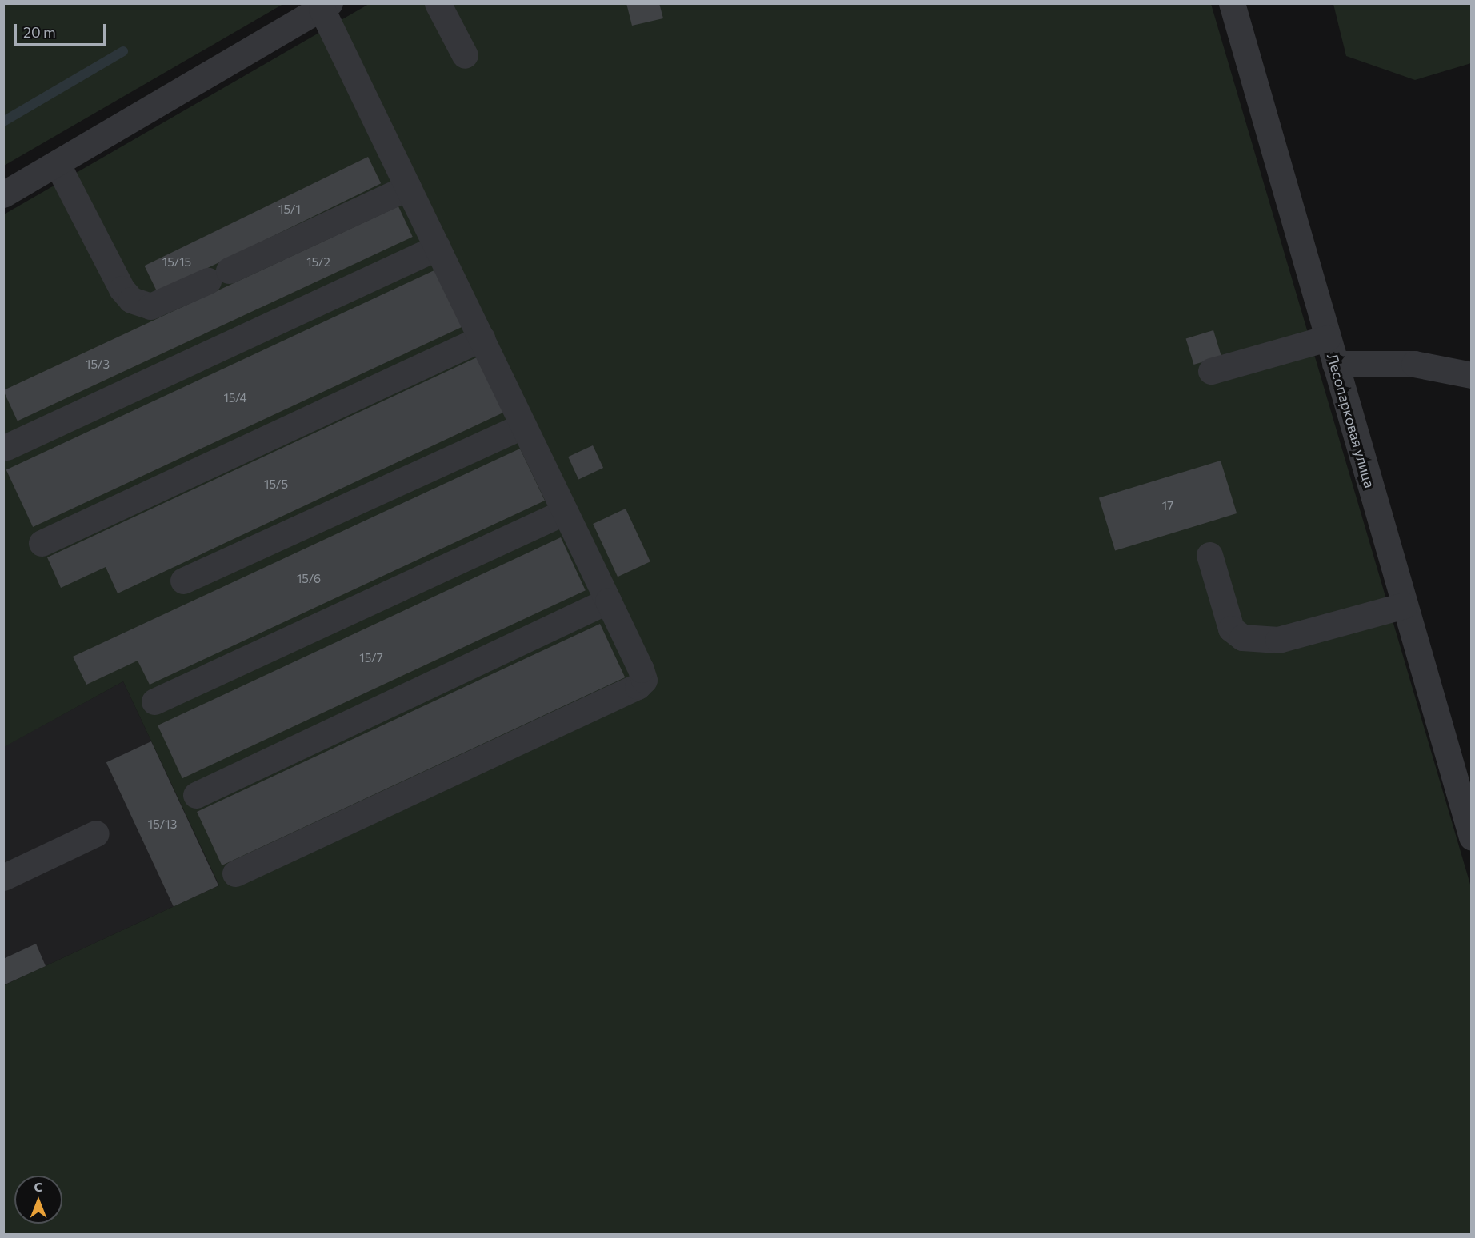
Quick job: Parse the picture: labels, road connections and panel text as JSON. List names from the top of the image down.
{
  "streets": {
    "street": ["Лесопарковая улица"]
  },
  "house_numbers": [
    "15/1",
    "15/15",
    "15/2",
    "15/3",
    "15/4",
    "15/5",
    "17",
    "15/6",
    "15/7",
    "15/13"
  ],
  "scale_bar": "20 m",
  "north": "top"
}
